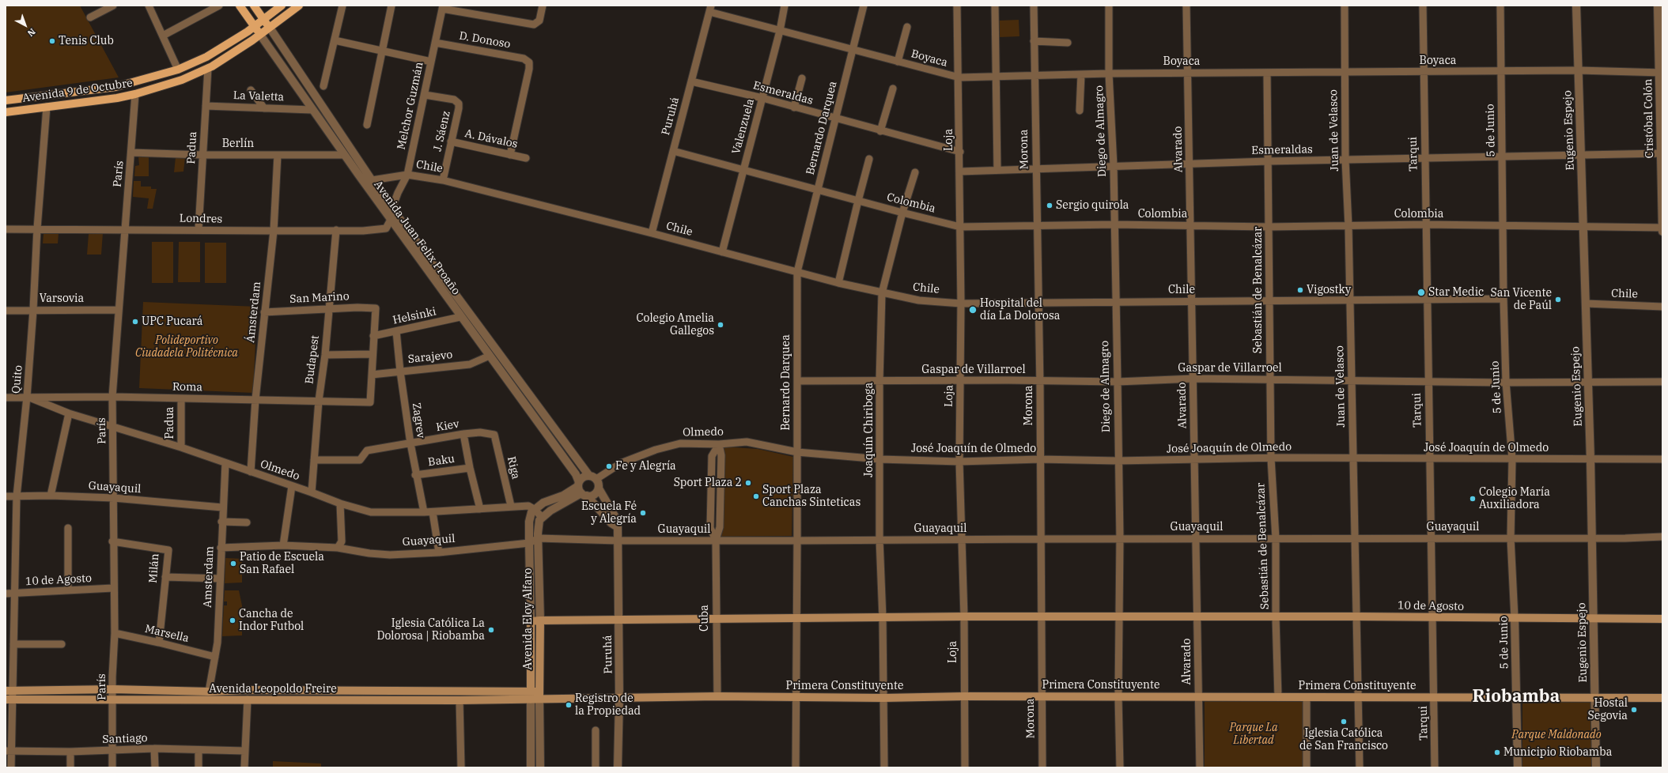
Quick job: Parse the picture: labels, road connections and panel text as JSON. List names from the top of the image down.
{
  "streets": {
    "main road": [
      "Avenida 9 de Octubre",
      "Avenida Juan Felix Proaño",
      "10 de Agosto",
      "Avenida Eloy Alfaro",
      "Primera Constituyente",
      "Avenida Leopoldo Freire"
    ],
    "street": [
      "D. Donoso",
      "Boyaca",
      "Esmeraldas",
      "La Valetta",
      "Melchor Guzmán",
      "Puruhá",
      "Cristóbal Colón",
      "Valenzuela",
      "Bernardo Darquea",
      "Juan de Velasco",
      "5 de Junio",
      "Eugenio Espejo",
      "J. Sáenz",
      "Diego de Almagro",
      "A. Dávalos",
      "Loja",
      "Berlín",
      "Padua",
      "Morona",
      "Alvarado",
      "Tarqui",
      "Chile",
      "París",
      "Colombia",
      "Londres",
      "Sebastián de Benalcázar",
      "San Marino",
      "Varsovia",
      "Ámsterdam",
      "Helsinki",
      "Sarajevo",
      "Budapest",
      "Gaspar de Villarroel",
      "Quito",
      "Roma",
      "Zagrev",
      "Kiev",
      "Joaquín Chiriboga",
      "Olmedo",
      "José Joaquín de Olmedo",
      "Baku",
      "Riga",
      "Guayaquil",
      "Milán",
      "Amsterdam",
      "Cuba",
      "Marsella",
      "Santiago"
    ]
  },
  "crossings": [
    ["D. Donoso", "Melchor Guzmán"],
    ["D. Donoso", "A. Dávalos"],
    ["Boyaca", "Puruhá"],
    ["Boyaca", "Cristóbal Colón"],
    ["Boyaca", "Valenzuela"],
    ["Boyaca", "Bernardo Darquea"],
    ["Boyaca", "Juan de Velasco"],
    ["Boyaca", "5 de Junio"],
    ["Boyaca", "Eugenio Espejo"],
    ["Boyaca", "Diego de Almagro"],
    ["Boyaca", "Loja"],
    ["Boyaca", "Morona"],
    ["Boyaca", "Alvarado"],
    ["Boyaca", "Tarqui"],
    ["Boyaca", "Sebastián de Benalcázar"],
    ["Avenida 9 de Octubre", "Padua"],
    ["Avenida 9 de Octubre", "París"],
    ["Avenida 9 de Octubre", "Avenida Juan Felix Proaño"],
    ["Avenida 9 de Octubre", "Quito"],
    ["Esmeraldas", "Puruhá"],
    ["Esmeraldas", "Cristóbal Colón"],
    ["Esmeraldas", "Valenzuela"],
    ["Esmeraldas", "Bernardo Darquea"],
    ["Esmeraldas", "Juan de Velasco"],
    ["Esmeraldas", "5 de Junio"],
    ["Esmeraldas", "Eugenio Espejo"],
    ["Esmeraldas", "Diego de Almagro"],
    ["Esmeraldas", "Loja"],
    ["Esmeraldas", "Morona"],
    ["Esmeraldas", "Alvarado"],
    ["Esmeraldas", "Tarqui"],
    ["Esmeraldas", "Sebastián de Benalcázar"],
    ["La Valetta", "Padua"],
    ["La Valetta", "Avenida Juan Felix Proaño"],
    ["Melchor Guzmán", "J. Sáenz"],
    ["Melchor Guzmán", "Chile"],
    ["Melchor Guzmán", "Londres"],
    ["Melchor Guzmán", "Avenida Juan Felix Proaño"],
    ["Puruhá", "Chile"],
    ["Puruhá", "Colombia"],
    ["Puruhá", "Guayaquil"],
    ["Puruhá", "10 de Agosto"],
    ["Puruhá", "Primera Constituyente"],
    ["Cristóbal Colón", "Colombia"],
    ["Valenzuela", "Chile"],
    ["Valenzuela", "Colombia"],
    ["Bernardo Darquea", "Chile"],
    ["Bernardo Darquea", "Colombia"],
    ["Bernardo Darquea", "Gaspar de Villarroel"],
    ["Bernardo Darquea", "Olmedo"],
    ["Bernardo Darquea", "José Joaquín de Olmedo"],
    ["Bernardo Darquea", "Guayaquil"],
    ["Bernardo Darquea", "10 de Agosto"],
    ["Bernardo Darquea", "Primera Constituyente"],
    ["Juan de Velasco", "Chile"],
    ["Juan de Velasco", "Colombia"],
    ["Juan de Velasco", "Gaspar de Villarroel"],
    ["Juan de Velasco", "José Joaquín de Olmedo"],
    ["Juan de Velasco", "Guayaquil"],
    ["Juan de Velasco", "10 de Agosto"],
    ["Juan de Velasco", "Primera Constituyente"],
    ["5 de Junio", "Chile"],
    ["5 de Junio", "Colombia"],
    ["5 de Junio", "Gaspar de Villarroel"],
    ["5 de Junio", "José Joaquín de Olmedo"],
    ["5 de Junio", "Guayaquil"],
    ["5 de Junio", "10 de Agosto"],
    ["5 de Junio", "Primera Constituyente"],
    ["Eugenio Espejo", "Chile"],
    ["Eugenio Espejo", "Colombia"],
    ["Eugenio Espejo", "Gaspar de Villarroel"],
    ["Eugenio Espejo", "José Joaquín de Olmedo"],
    ["Eugenio Espejo", "Guayaquil"],
    ["Eugenio Espejo", "10 de Agosto"],
    ["Eugenio Espejo", "Primera Constituyente"],
    ["J. Sáenz", "A. Dávalos"],
    ["J. Sáenz", "Chile"],
    ["Diego de Almagro", "Chile"],
    ["Diego de Almagro", "Colombia"],
    ["Diego de Almagro", "Gaspar de Villarroel"],
    ["Diego de Almagro", "José Joaquín de Olmedo"],
    ["Diego de Almagro", "Guayaquil"],
    ["Diego de Almagro", "10 de Agosto"],
    ["Diego de Almagro", "Primera Constituyente"],
    ["Loja", "Chile"],
    ["Loja", "Colombia"],
    ["Loja", "Gaspar de Villarroel"],
    ["Loja", "José Joaquín de Olmedo"],
    ["Loja", "Guayaquil"],
    ["Loja", "10 de Agosto"],
    ["Loja", "Primera Constituyente"],
    ["Berlín", "Padua"],
    ["Berlín", "París"],
    ["Berlín", "Avenida Juan Felix Proaño"],
    ["Berlín", "Ámsterdam"],
    ["Padua", "Londres"],
    ["Padua", "Roma"],
    ["Padua", "Olmedo"],
    ["Morona", "Chile"],
    ["Morona", "Colombia"],
    ["Morona", "Gaspar de Villarroel"],
    ["Morona", "José Joaquín de Olmedo"],
    ["Morona", "Guayaquil"],
    ["Morona", "10 de Agosto"],
    ["Morona", "Primera Constituyente"],
    ["Alvarado", "Chile"],
    ["Alvarado", "Colombia"],
    ["Alvarado", "Gaspar de Villarroel"],
    ["Alvarado", "José Joaquín de Olmedo"],
    ["Alvarado", "Guayaquil"],
    ["Alvarado", "10 de Agosto"],
    ["Alvarado", "Primera Constituyente"],
    ["Tarqui", "Chile"],
    ["Tarqui", "Colombia"],
    ["Tarqui", "Gaspar de Villarroel"],
    ["Tarqui", "José Joaquín de Olmedo"],
    ["Tarqui", "Guayaquil"],
    ["Tarqui", "10 de Agosto"],
    ["Tarqui", "Primera Constituyente"],
    ["Chile", "Avenida Juan Felix Proaño"],
    ["Chile", "Sebastián de Benalcázar"],
    ["Chile", "Joaquín Chiriboga"],
    ["París", "Londres"],
    ["París", "Varsovia"],
    ["París", "Roma"],
    ["París", "Olmedo"],
    ["París", "Guayaquil"],
    ["París", "Milán"],
    ["París", "10 de Agosto"],
    ["París", "Marsella"],
    ["París", "Avenida Leopoldo Freire"],
    ["París", "Santiago"],
    ["Colombia", "Sebastián de Benalcázar"],
    ["Colombia", "Joaquín Chiriboga"],
    ["Londres", "Avenida Juan Felix Proaño"],
    ["Londres", "Ámsterdam"],
    ["Londres", "Budapest"],
    ["Londres", "Quito"],
    ["Avenida Juan Felix Proaño", "Helsinki"],
    ["Avenida Juan Felix Proaño", "Sarajevo"],
    ["Avenida Juan Felix Proaño", "Olmedo"],
    ["Sebastián de Benalcázar", "Gaspar de Villarroel"],
    ["Sebastián de Benalcázar", "José Joaquín de Olmedo"],
    ["Sebastián de Benalcázar", "Guayaquil"],
    ["Sebastián de Benalcázar", "10 de Agosto"],
    ["Sebastián de Benalcázar", "Primera Constituyente"],
    ["San Marino", "Ámsterdam"],
    ["San Marino", "Helsinki"],
    ["San Marino", "Budapest"],
    ["Varsovia", "Quito"],
    ["Ámsterdam", "Roma"],
    ["Ámsterdam", "Olmedo"],
    ["Helsinki", "Zagrev"],
    ["Sarajevo", "Roma"],
    ["Sarajevo", "Zagrev"],
    ["Budapest", "Roma"],
    ["Budapest", "Kiev"],
    ["Budapest", "Olmedo"],
    ["Gaspar de Villarroel", "Joaquín Chiriboga"],
    ["Quito", "Roma"],
    ["Quito", "Olmedo"],
    ["Quito", "Guayaquil"],
    ["Quito", "10 de Agosto"],
    ["Quito", "Avenida Leopoldo Freire"],
    ["Quito", "Santiago"],
    ["Roma", "Olmedo"],
    ["Zagrev", "Kiev"],
    ["Zagrev", "Olmedo"],
    ["Zagrev", "Baku"],
    ["Kiev", "Riga"],
    ["Joaquín Chiriboga", "José Joaquín de Olmedo"],
    ["Joaquín Chiriboga", "Guayaquil"],
    ["Joaquín Chiriboga", "10 de Agosto"],
    ["Joaquín Chiriboga", "Primera Constituyente"],
    ["Olmedo", "José Joaquín de Olmedo"],
    ["Olmedo", "Riga"],
    ["Olmedo", "Amsterdam"],
    ["Olmedo", "Cuba"],
    ["Olmedo", "Avenida Eloy Alfaro"],
    ["Guayaquil", "Amsterdam"],
    ["Guayaquil", "Cuba"],
    ["Guayaquil", "Avenida Eloy Alfaro"],
    ["Milán", "Marsella"],
    ["Amsterdam", "Marsella"],
    ["Amsterdam", "Avenida Leopoldo Freire"],
    ["10 de Agosto", "Cuba"],
    ["10 de Agosto", "Avenida Eloy Alfaro"],
    ["Cuba", "Primera Constituyente"],
    ["Avenida Eloy Alfaro", "Primera Constituyente"],
    ["Avenida Eloy Alfaro", "Avenida Leopoldo Freire"],
    ["Primera Constituyente", "Avenida Leopoldo Freire"]
  ],
  "districts": ["Riobamba"],
  "parks": ["Polideportivo Ciudadela Politécnica", "Parque La Libertad", "Parque Maldonado"],
  "places": [
    "Tenis Club",
    "Sergio quirola",
    "Vigostky",
    "Star Medic",
    "San Vicente de Paúl",
    "Hospital del día La Dolorosa",
    "UPC Pucará",
    "Colegio Amelia Gallegos",
    "Fe y Alegría",
    "Sport Plaza 2",
    "Sport Plaza Canchas Sinteticas",
    "Colegio María Auxiliadora",
    "Escuela Fé y Alegría",
    "Patio de Escuela San Rafael",
    "Cancha de Indor Futbol",
    "Iglesia Católica La Dolorosa | Riobamba",
    "Registro de la Propiedad",
    "Hostal Segovia",
    "Iglesia Católica de San Francisco",
    "Municipio Riobamba"
  ],
  "north": "bottom right"
}
